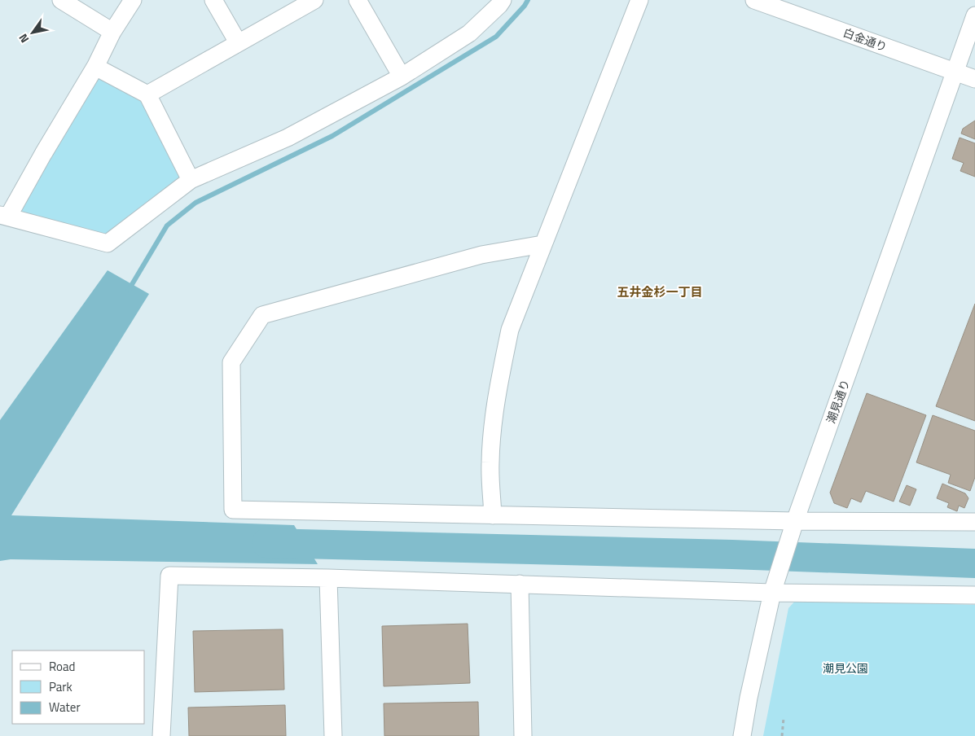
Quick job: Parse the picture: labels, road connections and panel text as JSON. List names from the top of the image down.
{
  "streets": {
    "street": ["白金通り", "潮見通り"]
  },
  "crossings": [
    ["白金通り", "潮見通り"]
  ],
  "districts": ["五井金杉一丁目"],
  "parks": ["潮見公園"],
  "legend": ["Road", "Park", "Water"],
  "north": "bottom left"
}
